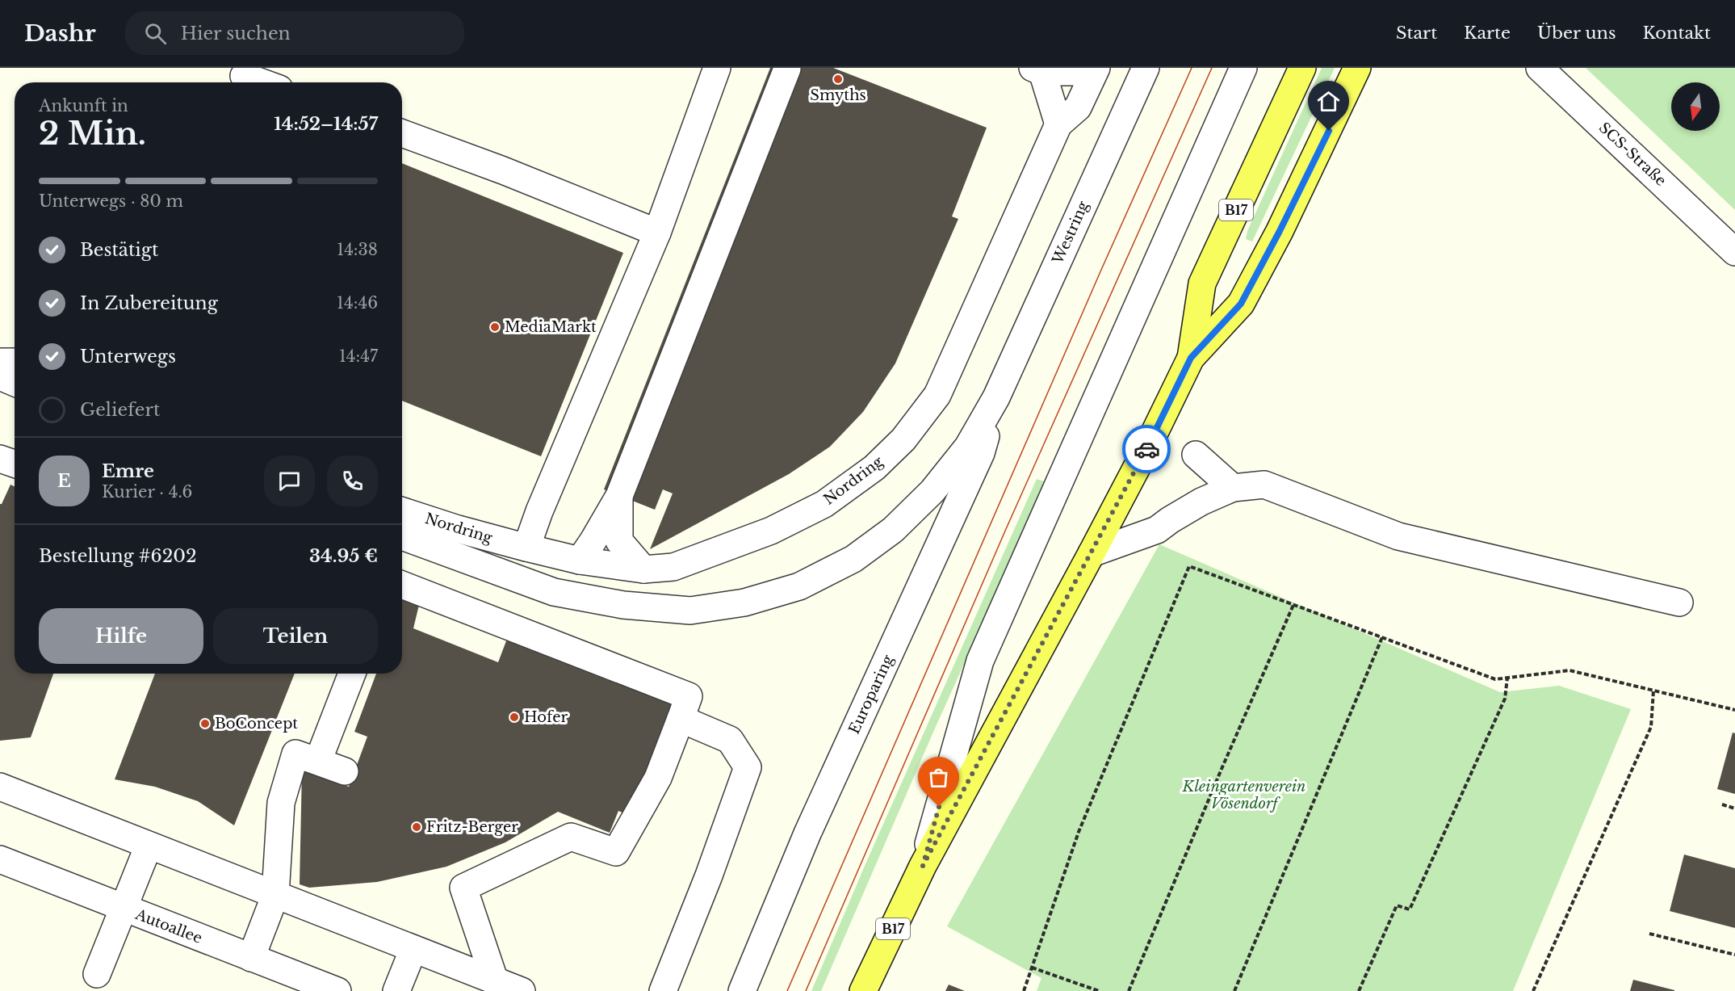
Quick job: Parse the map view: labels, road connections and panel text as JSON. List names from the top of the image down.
{
  "streets": {
    "main road": ["B17"],
    "street": [
      "SCS-Straße",
      "Westring",
      "Nordring",
      "Europaring",
      "Autoallee"
    ]
  },
  "crossings": [
    ["Westring", "Nordring"],
    ["Westring", "Europaring"],
    ["Nordring", "Europaring"]
  ],
  "parks": ["Kleingartenverein Vösendorf"],
  "places": [
    "Smyths",
    "MediaMarkt",
    "Hofer",
    "BoConcept",
    "Fritz-Berger"
  ],
  "north": "bottom",
  "page": {
    "header": "Dashr",
    "search": "Hier suchen",
    "nav": [
      "Start",
      "Karte",
      "Über uns",
      "Kontakt"
    ],
    "heading": ["2 Min.", "Ankunft in", "14:52–14:57"],
    "panel": [
      "Emre",
      "Kurier · 4.6",
      "Bestellung #6202",
      "34.95 €"
    ],
    "bar": "Unterwegs · 80 m",
    "list": [
      ["Bestätigt", "14:38"],
      ["In Zubereitung", "14:46"],
      ["Unterwegs", "14:47"],
      "Geliefert"
    ],
    "round": "E",
    "buttons": ["Hilfe", "Teilen"]
  }
}
